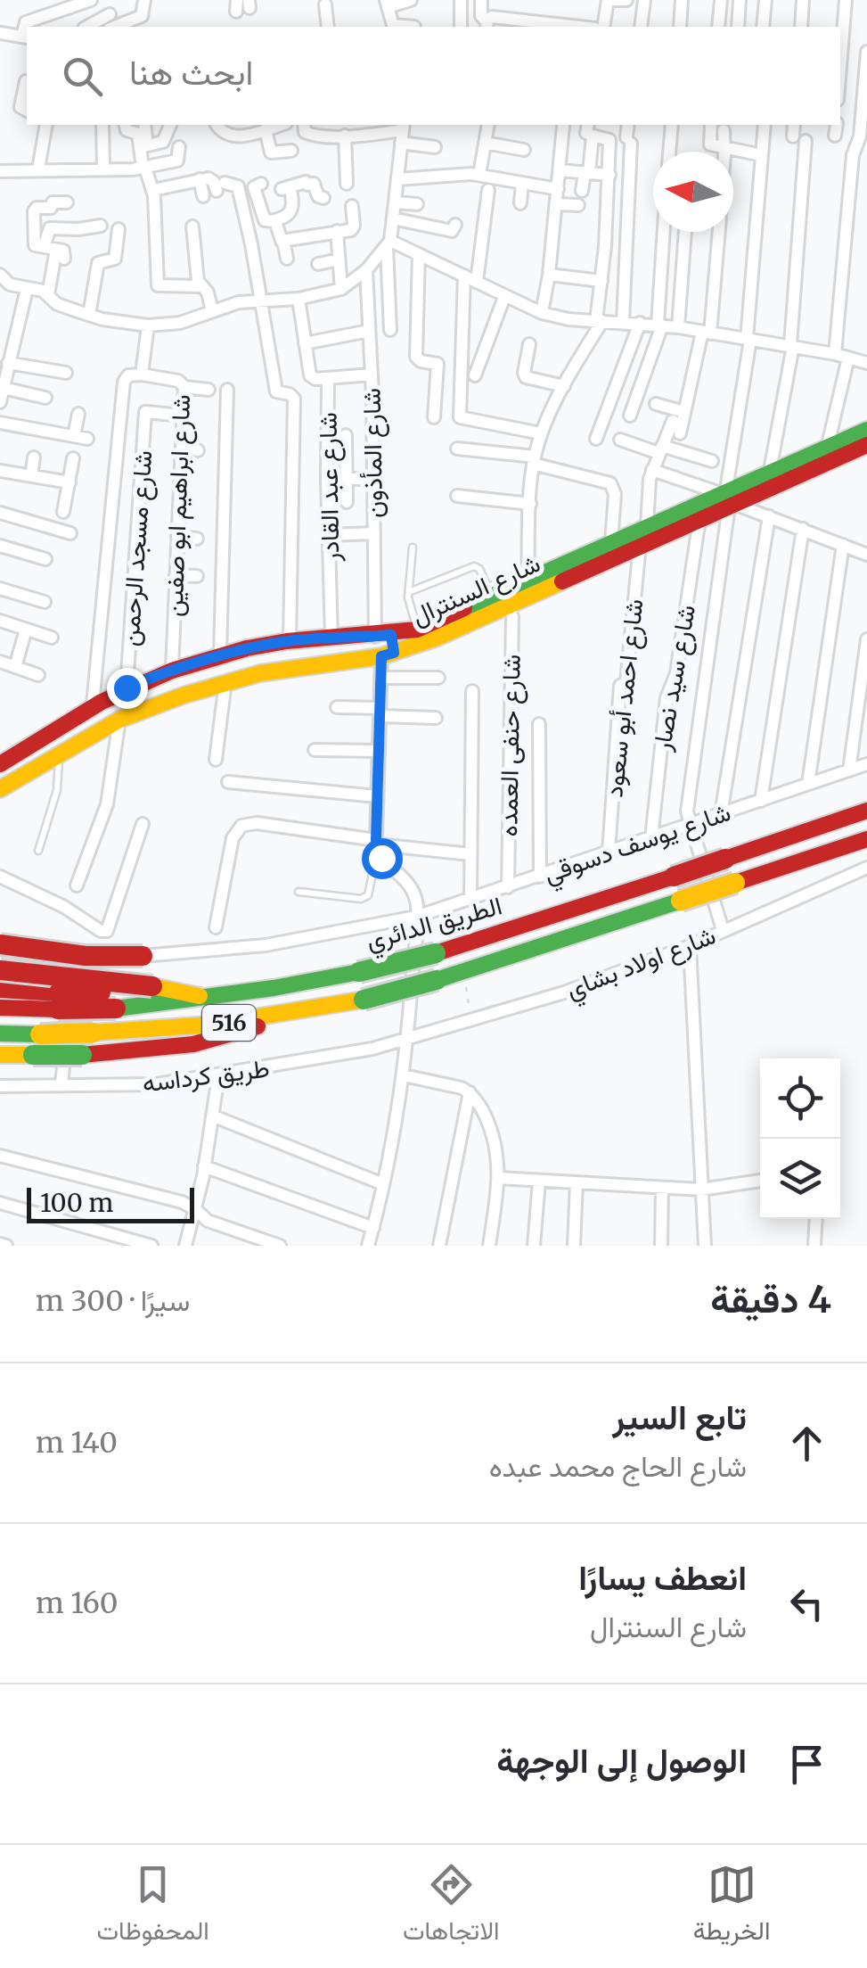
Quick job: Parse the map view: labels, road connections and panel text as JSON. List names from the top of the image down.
{
  "streets": {
    "main road": ["شارع السنترال", "الطريق الدائري", "516"],
    "street": [
      "شارع المأذون",
      "شارع عبد القادر",
      "شارع ابراهيم ابو صفين",
      "شارع مسجد الرحمن",
      "شارع سيد نصار",
      "شارع احمد أبو سعود",
      "شارع حنفى العمده",
      "شارع يوسف دسوقي",
      "شارع اولاد بشاي",
      "طريق كرداسه"
    ]
  },
  "crossings": [
    ["شارع المأذون", "شارع السنترال"],
    ["شارع عبد القادر", "شارع السنترال"],
    ["شارع ابراهيم ابو صفين", "شارع مسجد الرحمن"],
    ["شارع ابراهيم ابو صفين", "شارع السنترال"],
    ["شارع مسجد الرحمن", "شارع السنترال"],
    ["شارع السنترال", "شارع سيد نصار"],
    ["شارع السنترال", "شارع احمد أبو سعود"],
    ["شارع السنترال", "شارع حنفى العمده"],
    ["شارع سيد نصار", "شارع يوسف دسوقي"],
    ["شارع احمد أبو سعود", "شارع يوسف دسوقي"],
    ["شارع حنفى العمده", "شارع يوسف دسوقي"],
    ["شارع اولاد بشاي", "طريق كرداسه"]
  ],
  "scale_bar": "100 m",
  "north": "left",
  "page": {
    "search": "ابحث هنا",
    "scale": "100 m",
    "heading": ["4 دقيقة", "سيرًا · 300 m"],
    "list": [
      ["تابع السير", "شارع الحاج محمد عبده", "140 m"],
      ["انعطف يسارًا", "شارع السنترال", "160 m"],
      "الوصول إلى الوجهة"
    ],
    "nav": ["الخريطة", "الاتجاهات", "المحفوظات"]
  }
}
